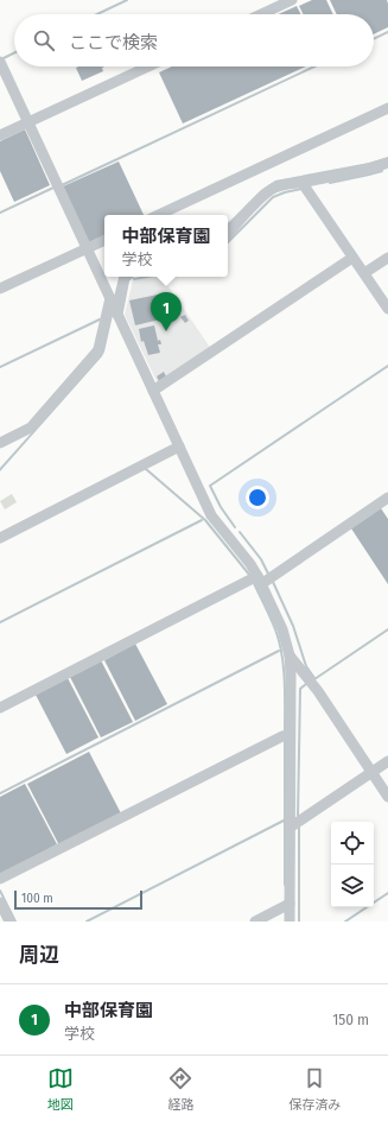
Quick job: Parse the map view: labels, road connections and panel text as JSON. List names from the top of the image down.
{
  "scale_bar": "100 m",
  "page": {
    "search": "ここで検索",
    "popup": ["中部保育園", "学校"],
    "pins": "1",
    "scale": "100 m",
    "heading": "周辺",
    "list": [
      {
        "mark": "1",
        "name": "中部保育園",
        "note": "学校",
        "value": "150 m"
      }
    ],
    "nav": ["地図", "経路", "保存済み"]
  }
}
